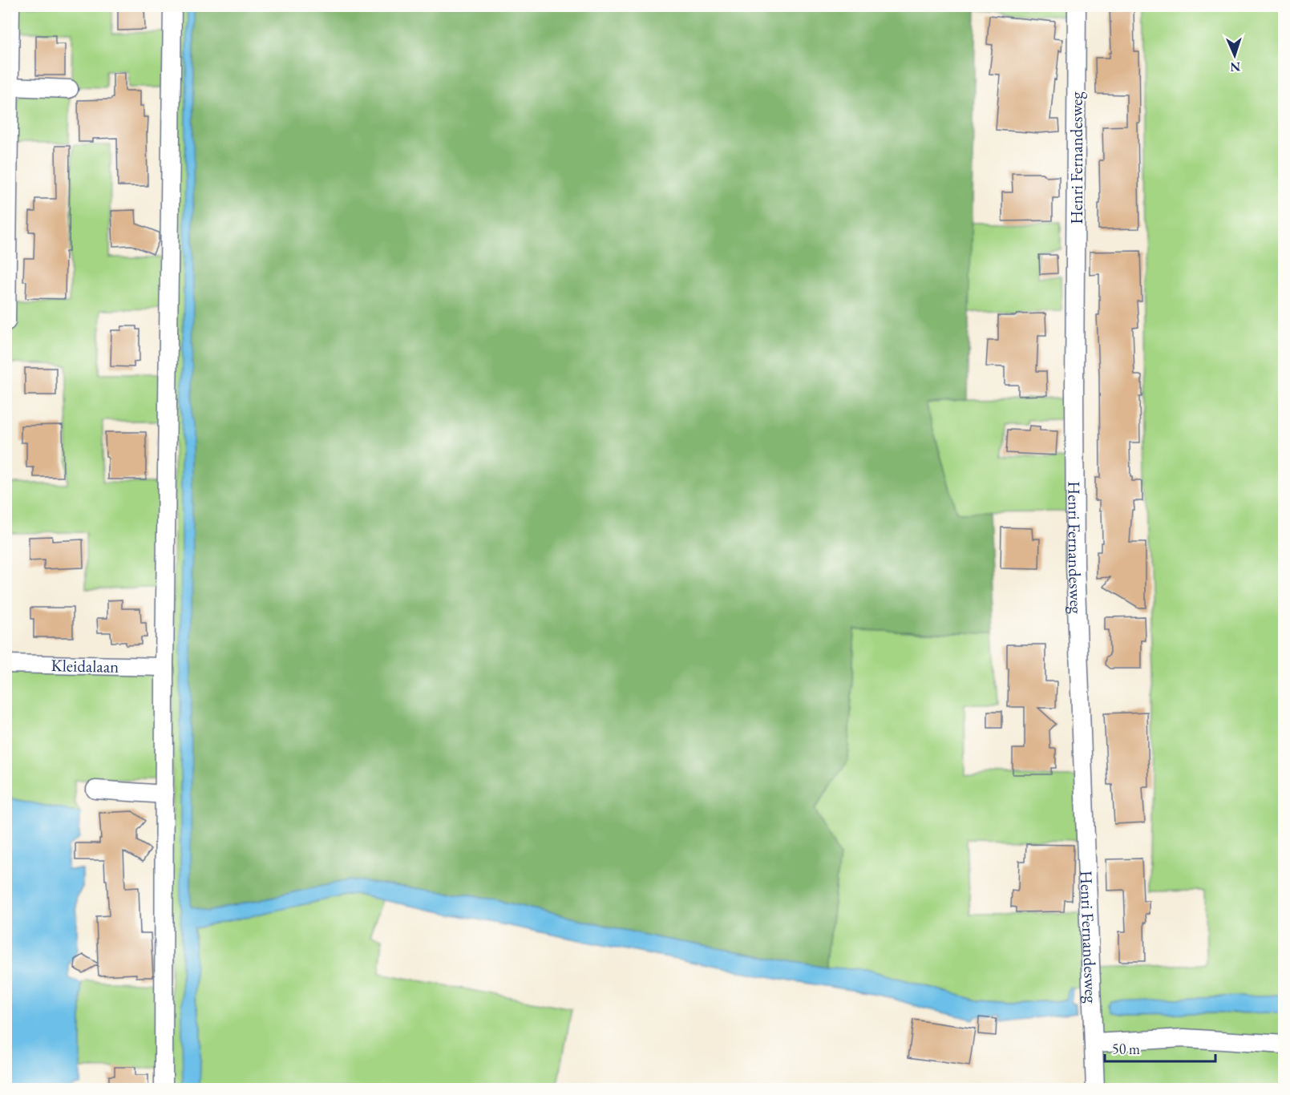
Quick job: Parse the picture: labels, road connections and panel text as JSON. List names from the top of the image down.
{
  "streets": {
    "street": ["Henri Fernandesweg", "Kleidalaan"]
  },
  "scale_bar": "50 m",
  "north": "bottom"
}
